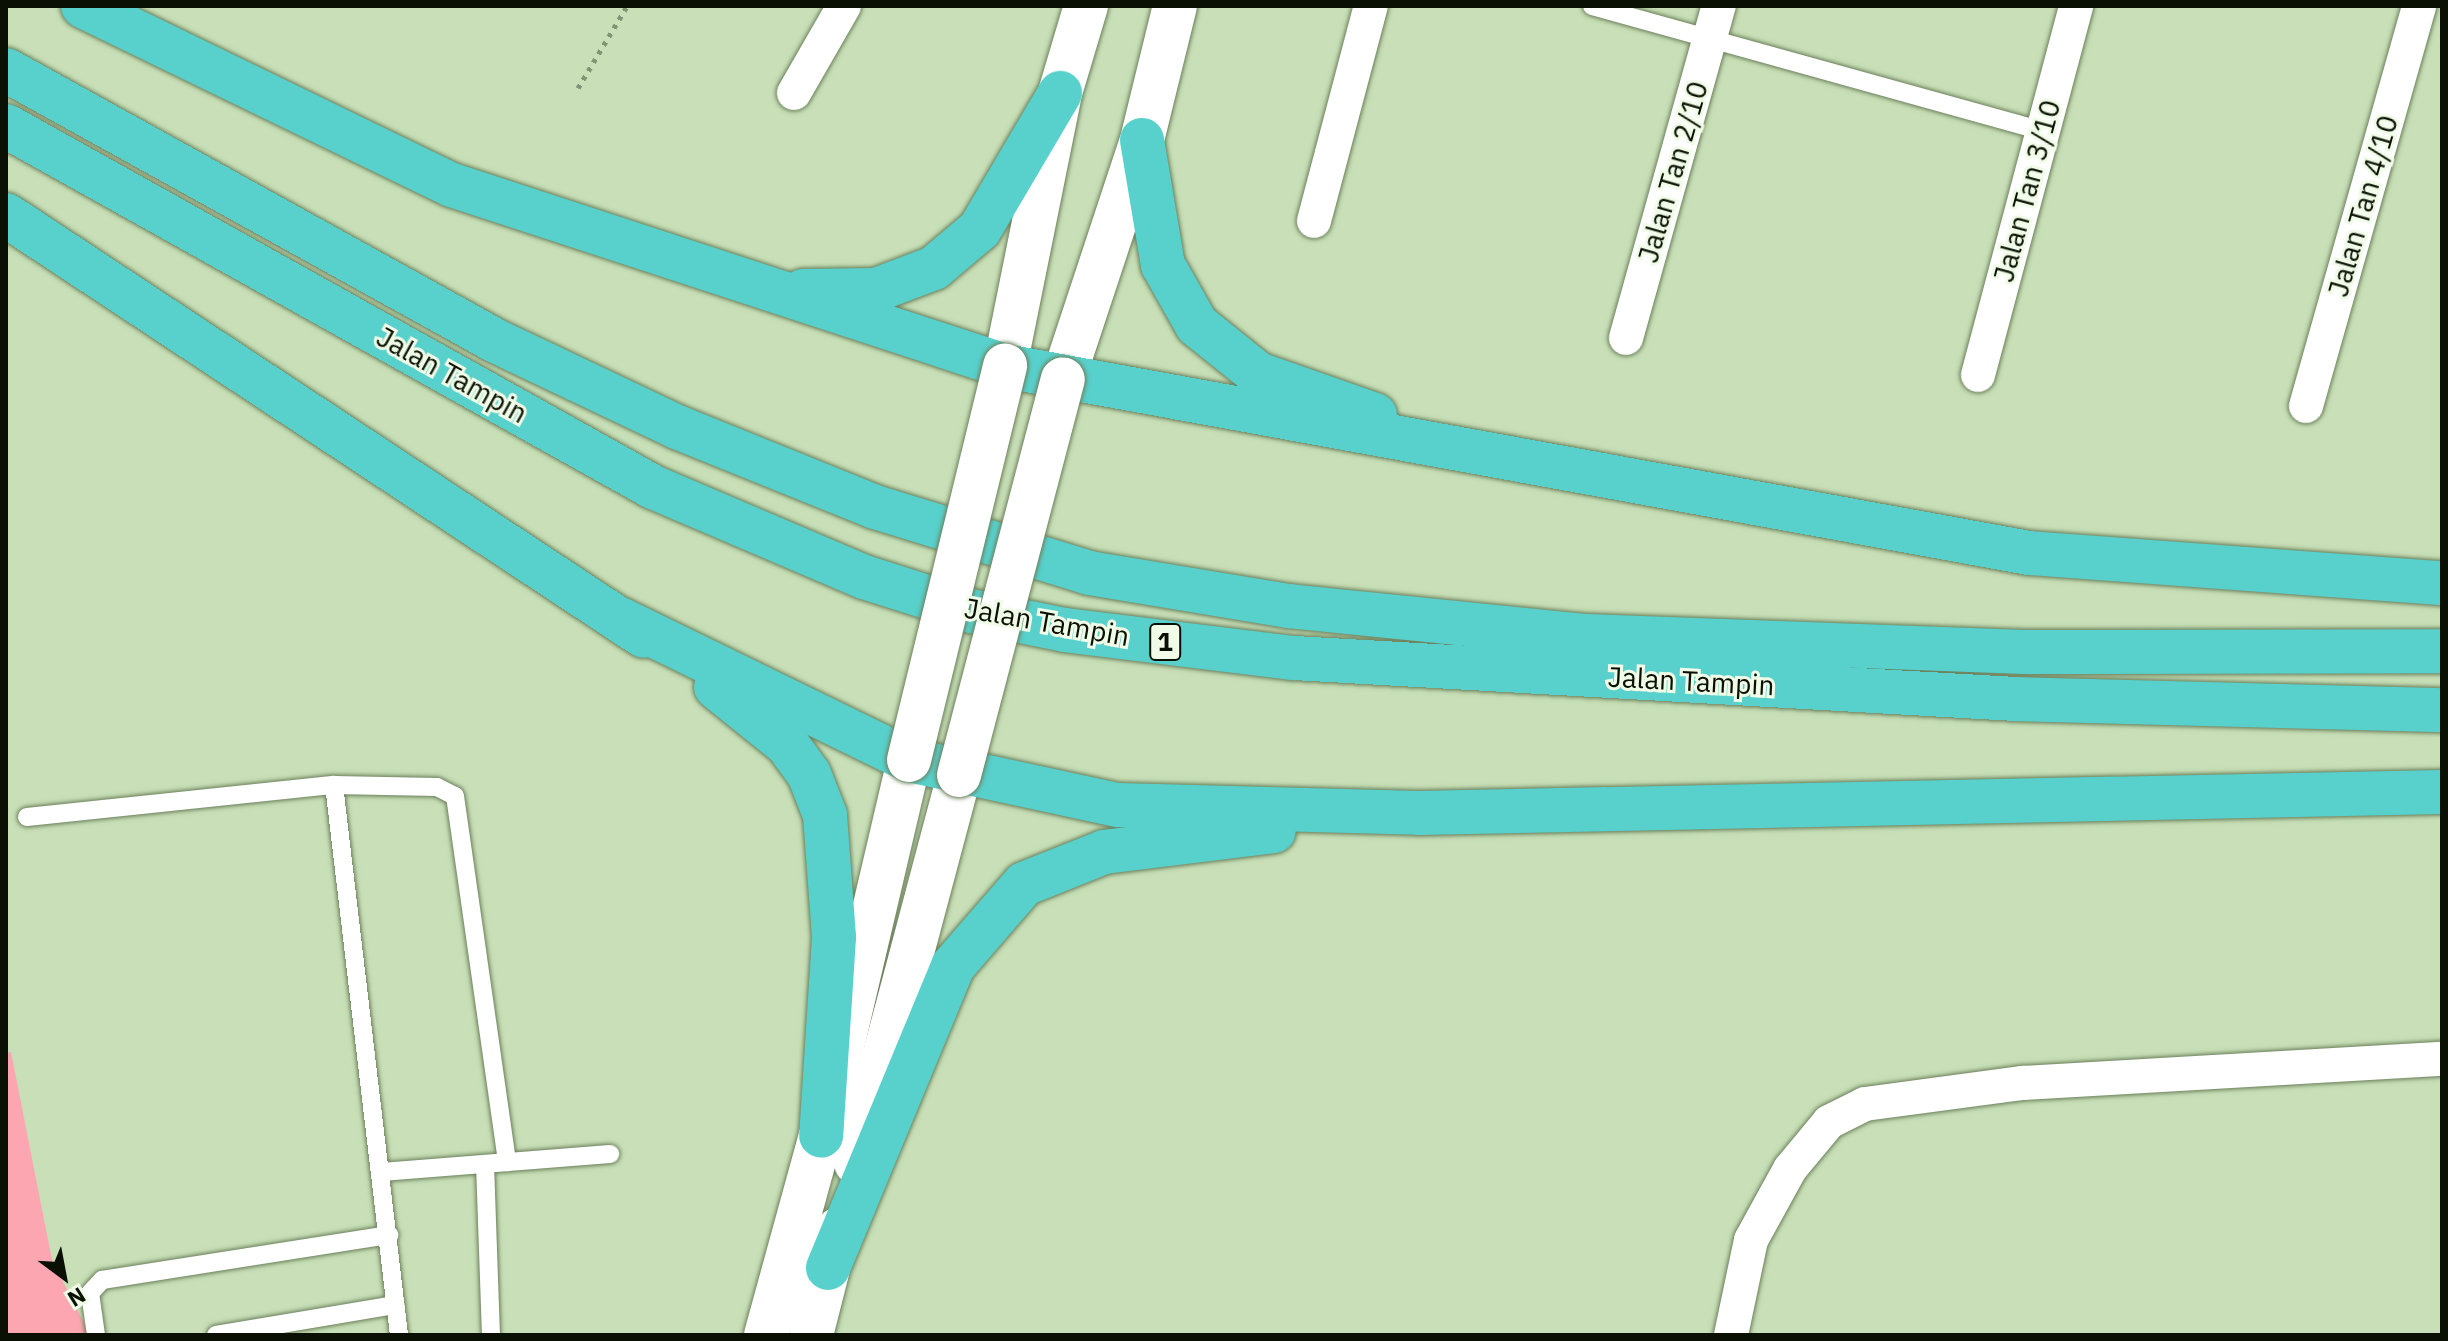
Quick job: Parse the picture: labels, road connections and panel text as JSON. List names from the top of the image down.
{
  "streets": {
    "highway": ["Jalan Tampin", "1"],
    "street": ["Jalan Tan 2/10", "Jalan Tan 3/10", "Jalan Tan 4/10"]
  },
  "north": "bottom right"
}
